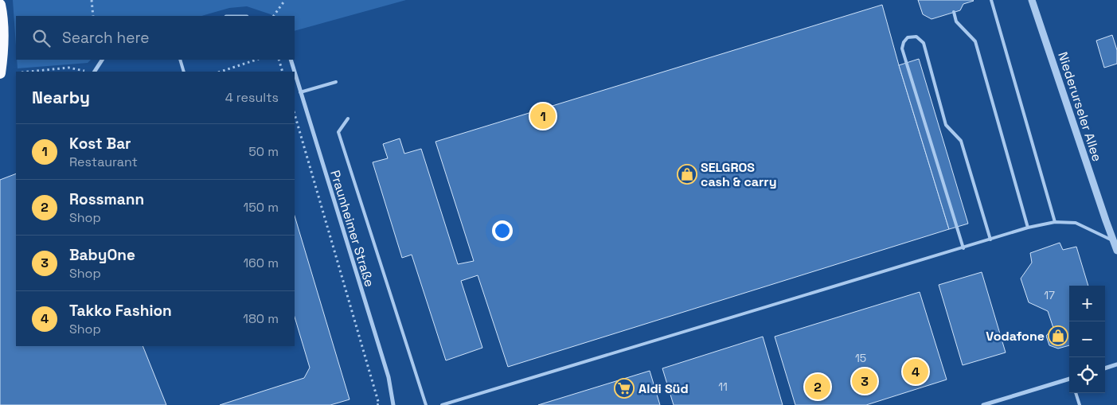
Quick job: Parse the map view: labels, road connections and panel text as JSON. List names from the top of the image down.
{
  "streets": {
    "street": ["Niederurseler Allee", "Praunheimer Straße"]
  },
  "places": {
    "shop": ["SELGROS cash & carry", "Vodafone"],
    "supermarket": ["Aldi Süd"]
  },
  "house_numbers": ["17", "15", "11"],
  "page": {
    "search": "Search here",
    "heading": ["Nearby", "4 results"],
    "pins": [
      "1",
      "4",
      "3",
      "2"
    ],
    "list": [
      {
        "mark": "1",
        "name": "Kost Bar",
        "note": "Restaurant",
        "value": "50 m"
      },
      {
        "mark": "2",
        "name": "Rossmann",
        "note": "Shop",
        "value": "150 m"
      },
      {
        "mark": "3",
        "name": "BabyOne",
        "note": "Shop",
        "value": "160 m"
      },
      {
        "mark": "4",
        "name": "Takko Fashion",
        "note": "Shop",
        "value": "180 m"
      }
    ],
    "map_buttons": ["+", "−"]
  }
}
